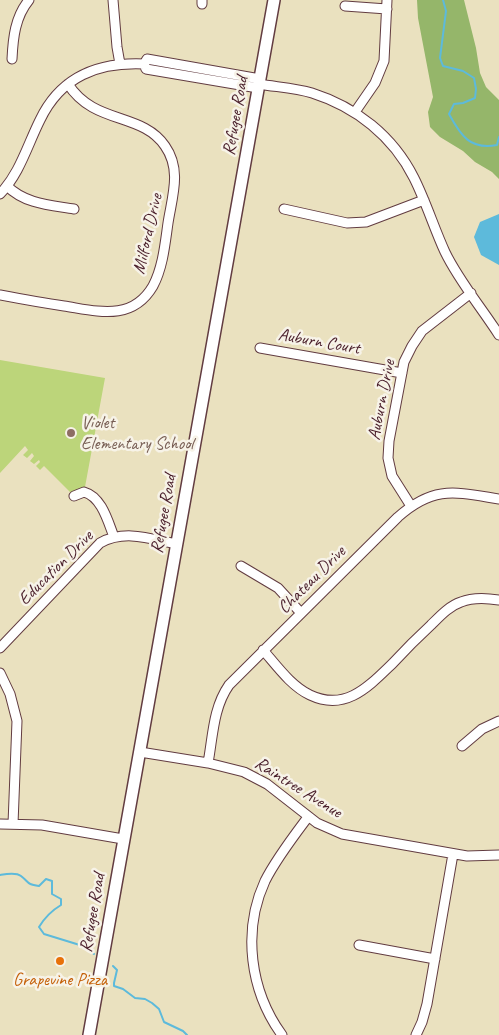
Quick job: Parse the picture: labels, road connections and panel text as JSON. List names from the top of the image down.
{
  "streets": {
    "main road": ["Refugee Road"],
    "street": [
      "Milford Drive",
      "Auburn Court",
      "Auburn Drive",
      "Education Drive",
      "Chateau Drive",
      "Raintree Avenue"
    ]
  },
  "crossings": [
    ["Refugee Road", "Education Drive"],
    ["Refugee Road", "Raintree Avenue"],
    ["Auburn Court", "Auburn Drive"],
    ["Auburn Drive", "Chateau Drive"],
    ["Chateau Drive", "Raintree Avenue"]
  ],
  "places": ["Violet Elementary School", "Grapevine Pizza"]
}
